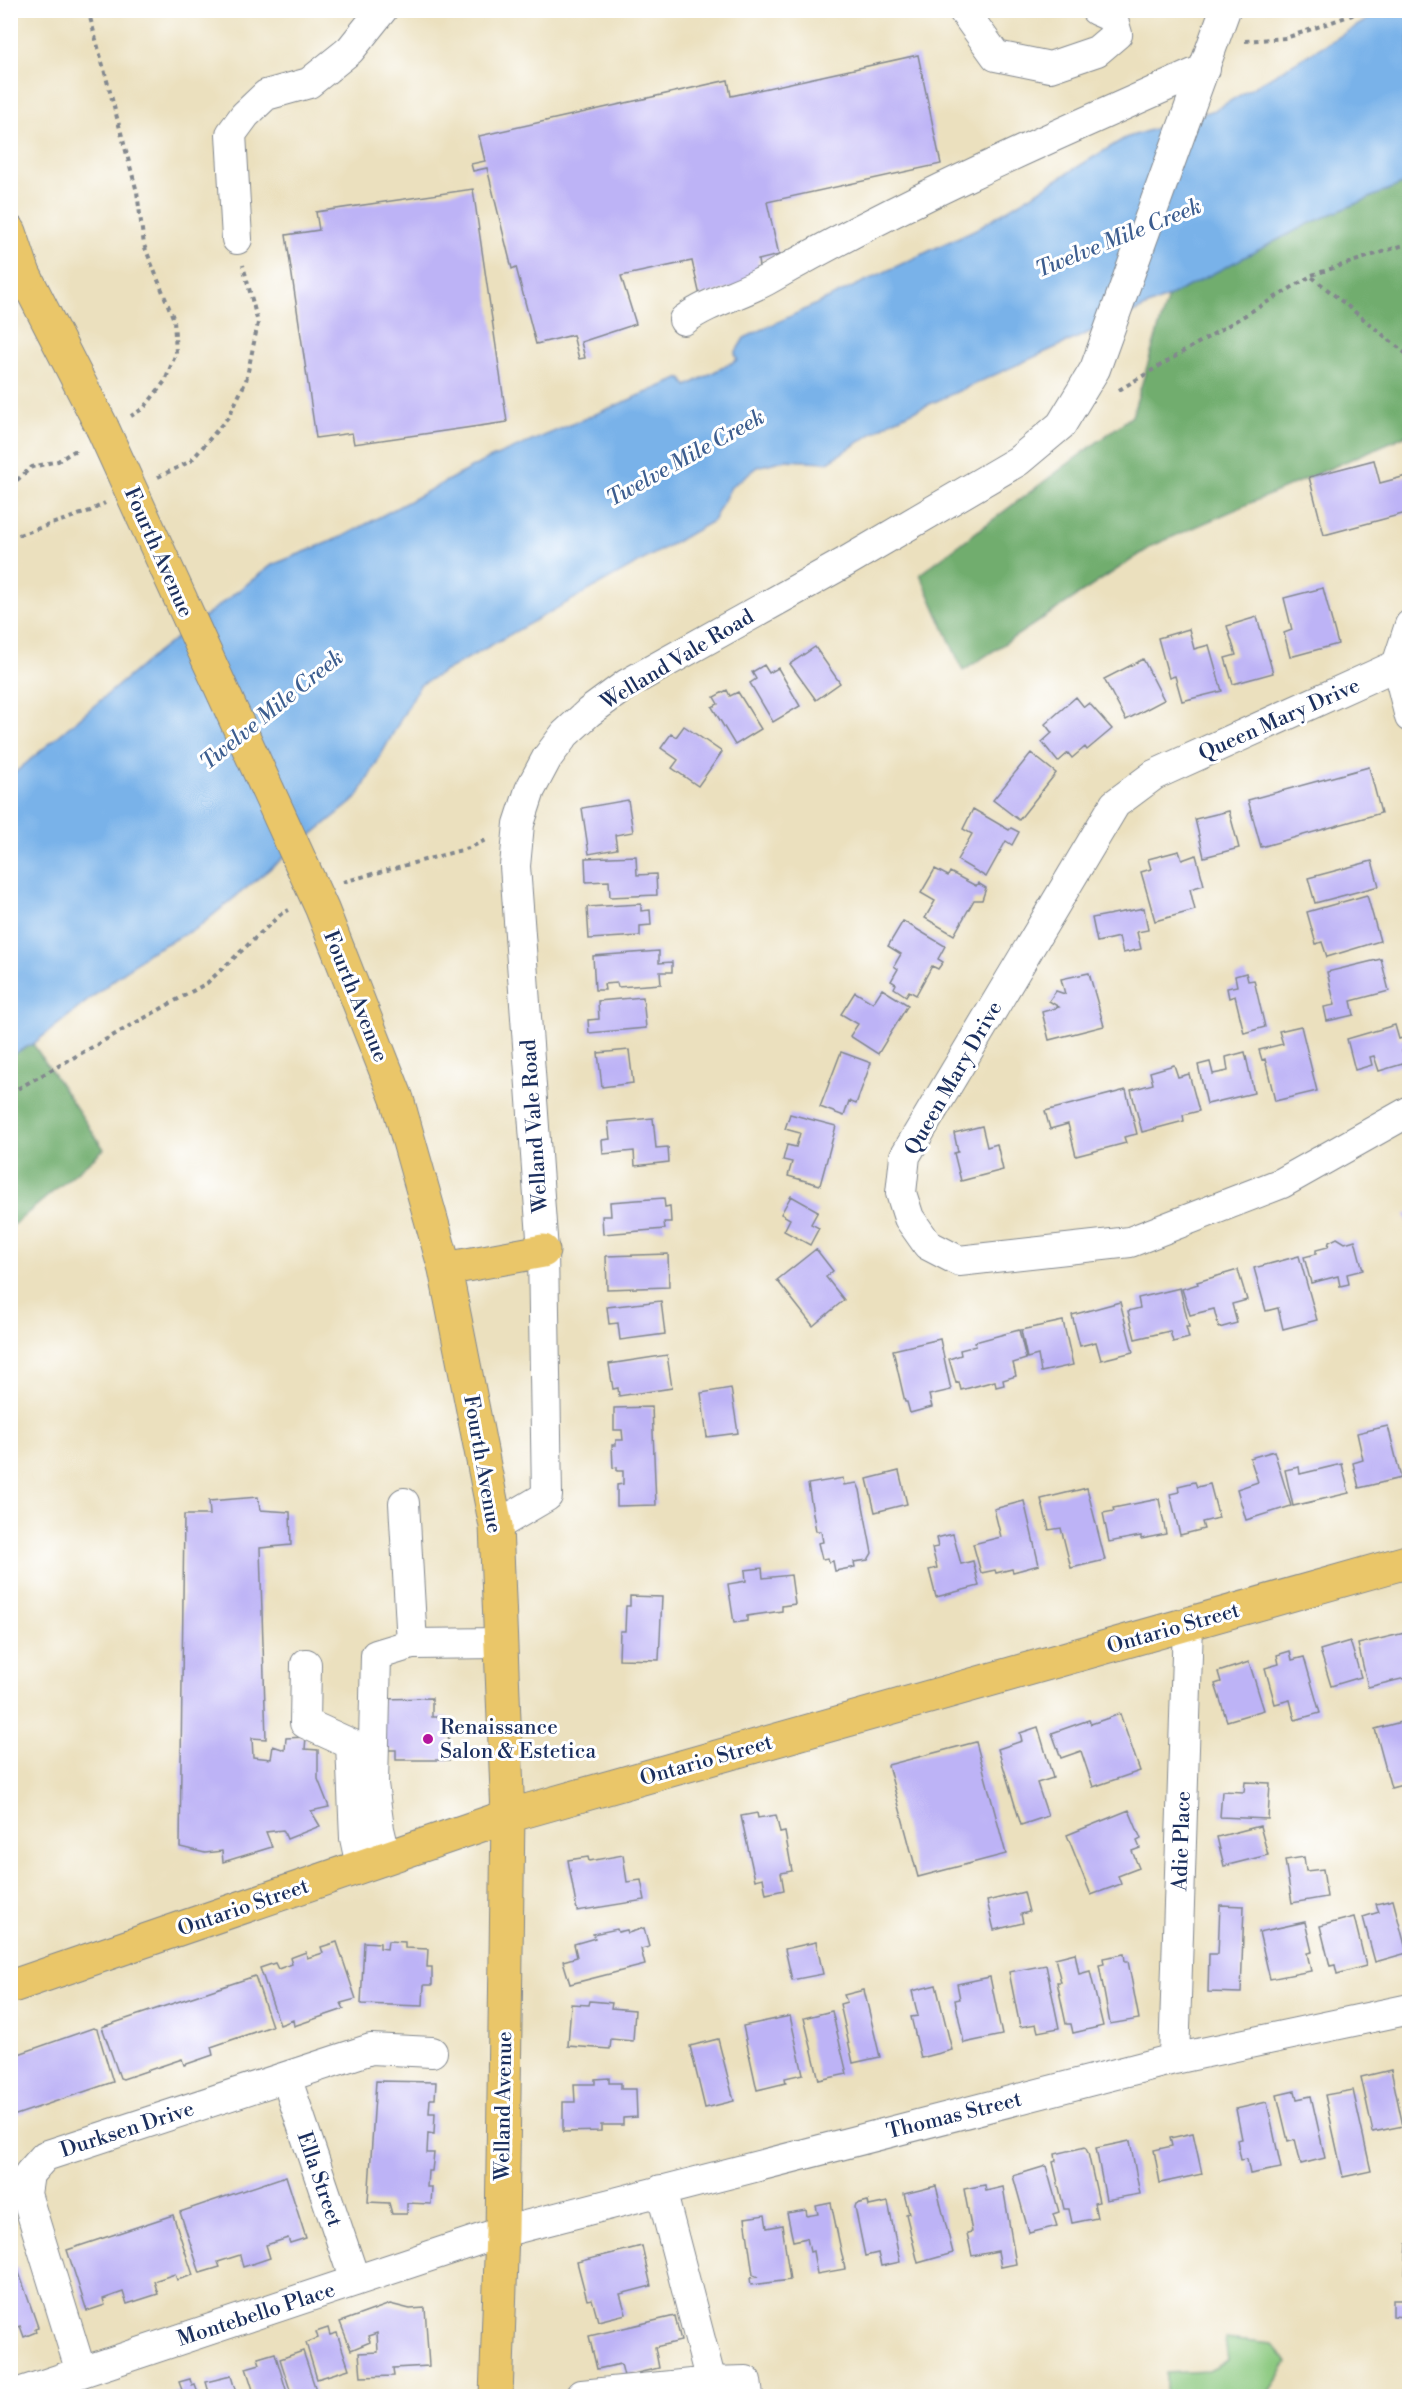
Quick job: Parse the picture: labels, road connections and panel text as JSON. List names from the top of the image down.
{
  "streets": {
    "main road": ["Fourth Avenue", "Ontario Street", "Welland Avenue"],
    "street": [
      "Welland Vale Road",
      "Queen Mary Drive",
      "Adie Place",
      "Thomas Street",
      "Durksen Drive",
      "Ella Street",
      "Montebello Place"
    ]
  },
  "crossings": [
    ["Fourth Avenue", "Welland Vale Road"],
    ["Fourth Avenue", "Ontario Street"],
    ["Fourth Avenue", "Welland Avenue"],
    ["Ontario Street", "Adie Place"],
    ["Ontario Street", "Welland Avenue"],
    ["Adie Place", "Thomas Street"],
    ["Welland Avenue", "Thomas Street"],
    ["Welland Avenue", "Montebello Place"],
    ["Thomas Street", "Montebello Place"],
    ["Durksen Drive", "Ella Street"],
    ["Durksen Drive", "Montebello Place"],
    ["Ella Street", "Montebello Place"]
  ],
  "water": ["Twelve Mile Creek"],
  "places": ["Renaissance Salon & Estetica"]
}
